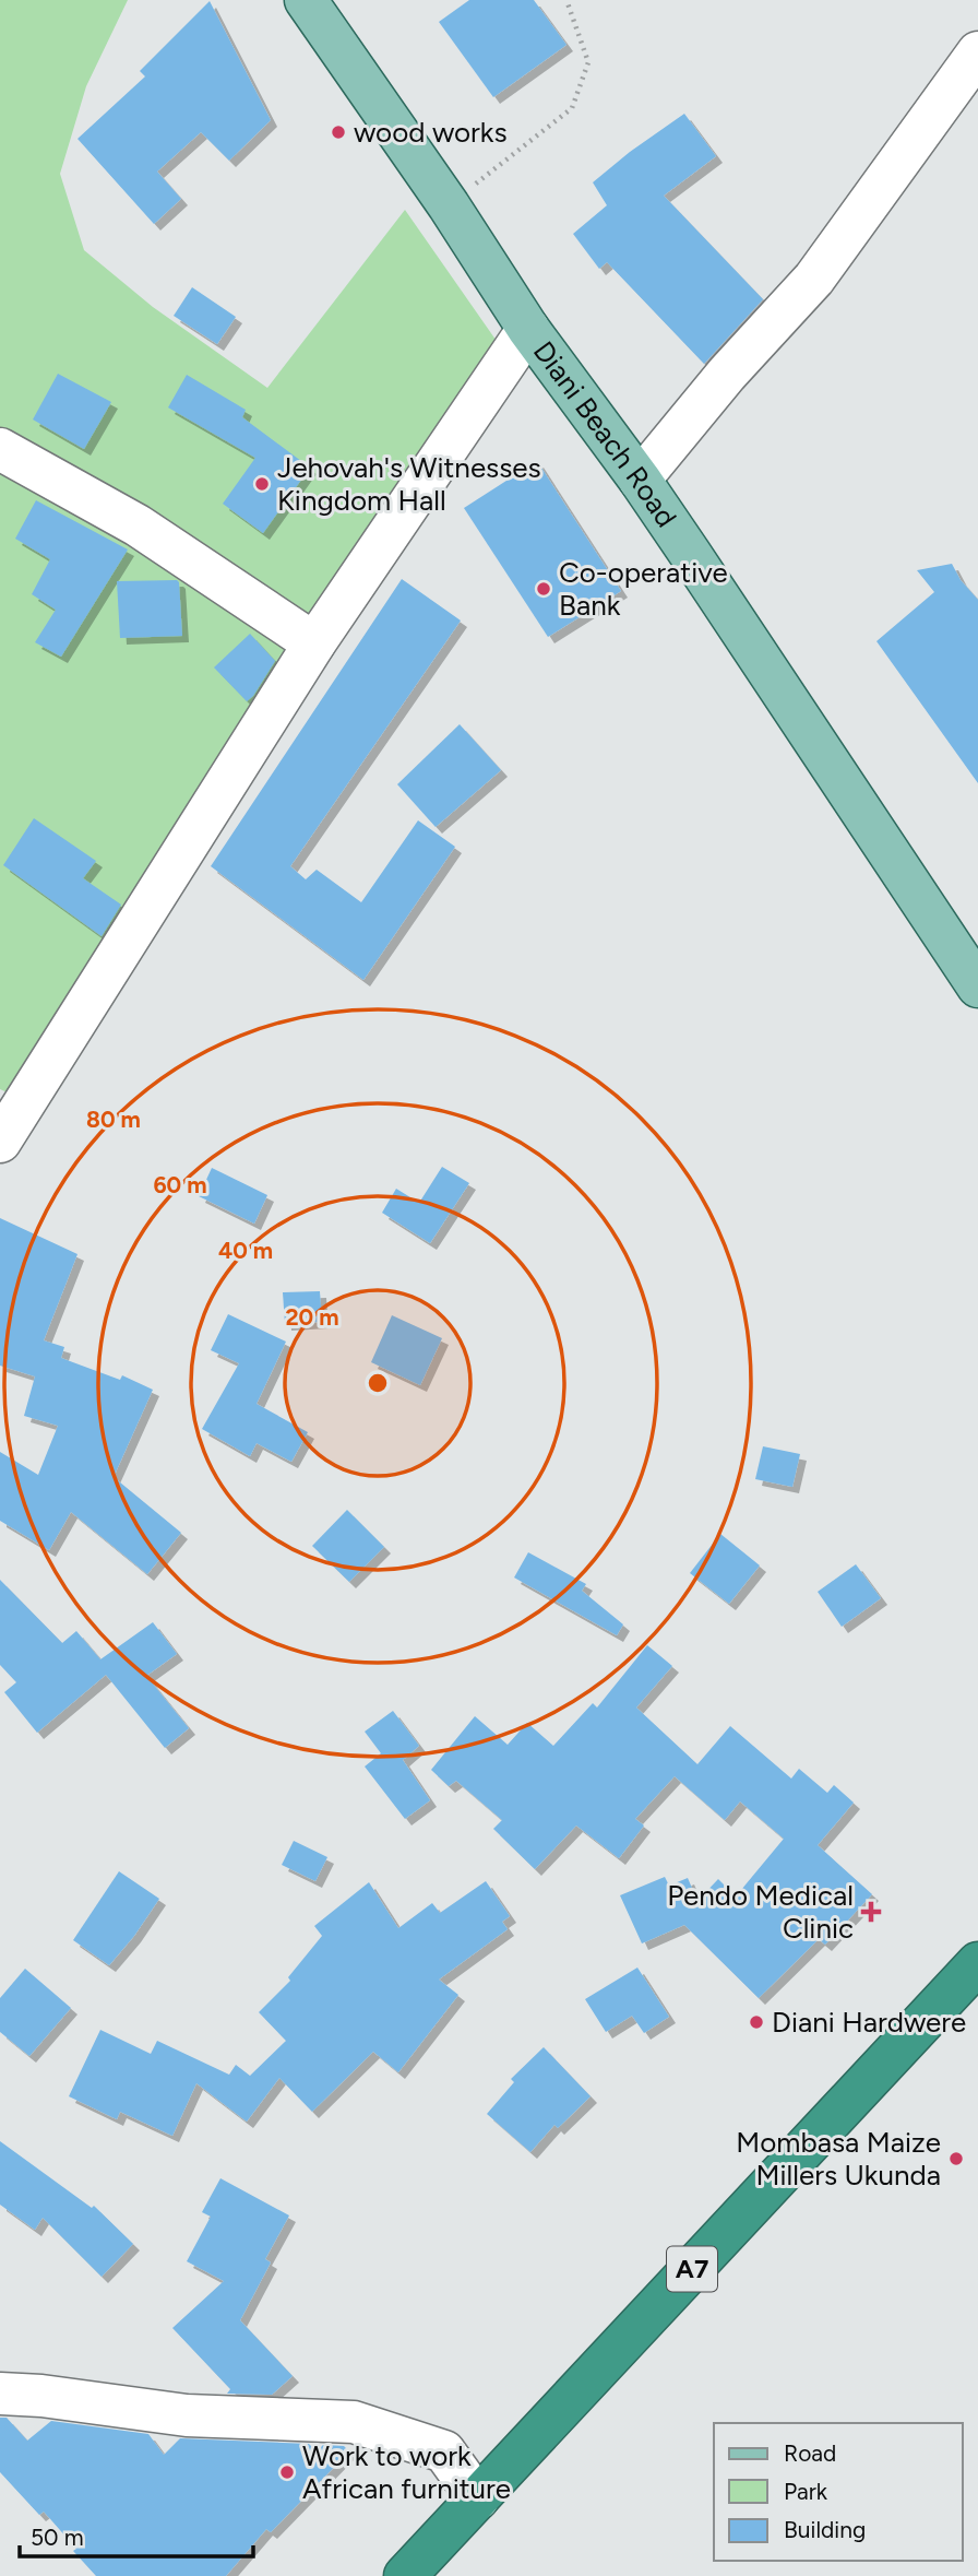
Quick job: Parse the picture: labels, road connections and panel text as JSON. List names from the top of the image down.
{
  "streets": {
    "highway": ["A7"],
    "main road": ["Diani Beach Road"]
  },
  "places": {
    "other": [
      "wood works",
      "Jehovah's Witnesses Kingdom Hall",
      "Co-operative Bank",
      "Diani Hardwere",
      "Mombasa Maize Millers Ukunda",
      "Work to work African furniture"
    ],
    "health": ["Pendo Medical Clinic"]
  },
  "legend": ["Road", "Park", "Building"],
  "scale_bar": "50 m",
  "rings": [
    "80 m",
    "60 m",
    "40 m",
    "20 m"
  ]
}
